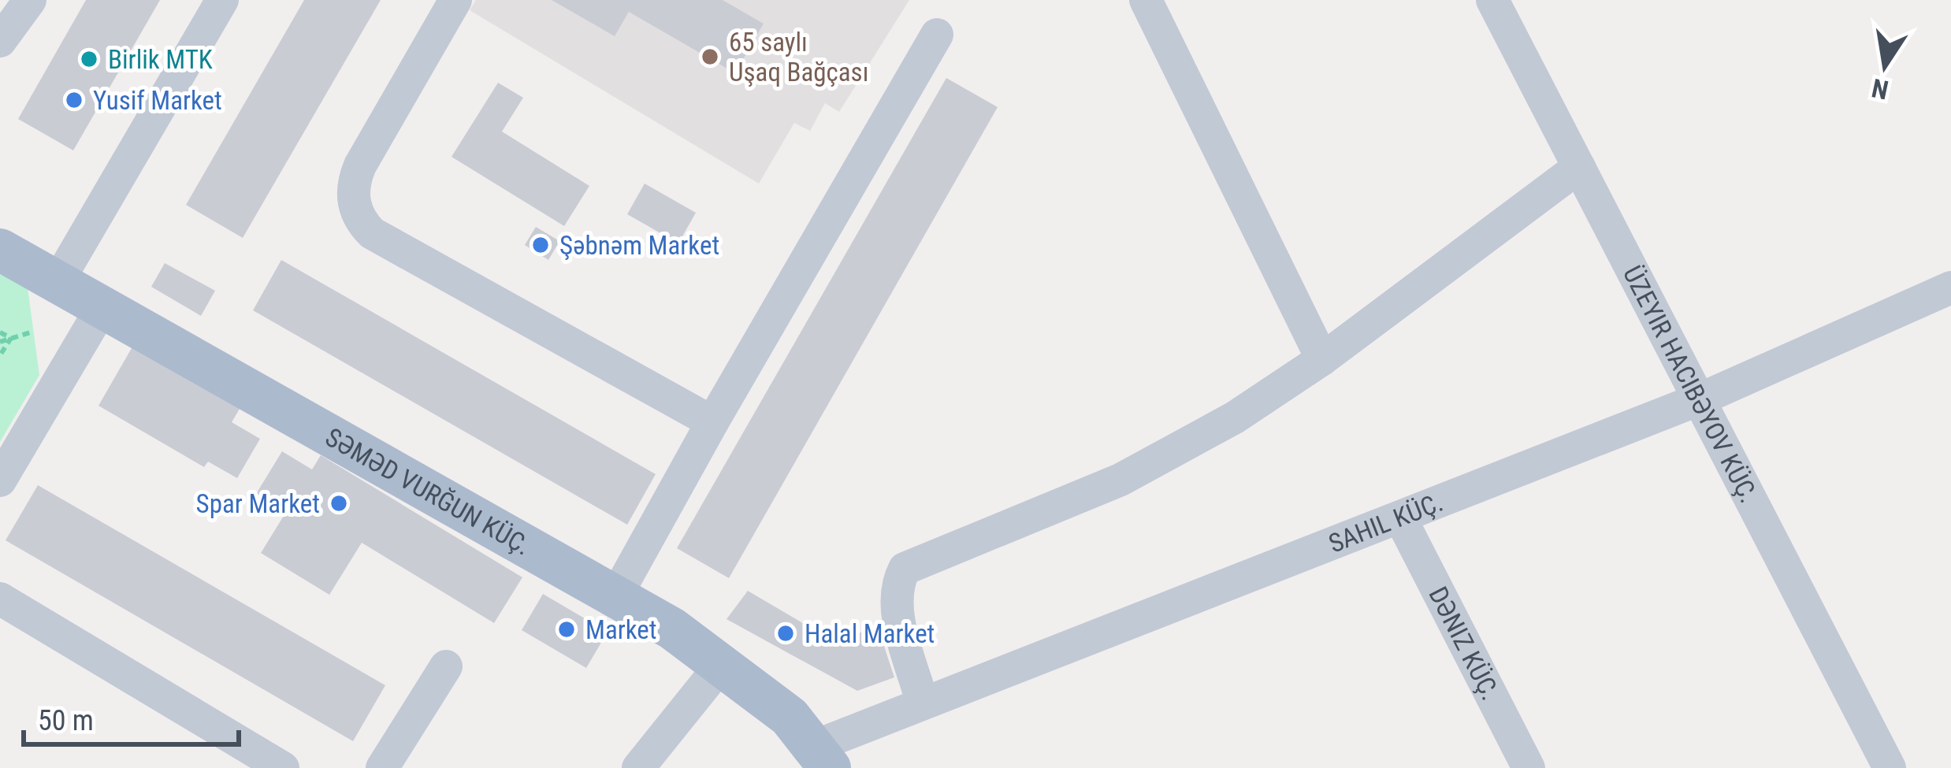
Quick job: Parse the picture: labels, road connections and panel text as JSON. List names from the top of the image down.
{
  "streets": {
    "main road": ["SƏMƏD VURĞUN KÜÇ."],
    "street": ["SAHIL KÜÇ.", "DӘNIZ KÜÇ."]
  },
  "crossings": [
    ["SƏMƏD VURĞUN KÜÇ.", "SAHIL KÜÇ."],
    ["SAHIL KÜÇ.", "DӘNIZ KÜÇ."]
  ],
  "places": [
    "65 saylı Uşaq Bağçası",
    "Birlik MTK",
    "Yusif Market",
    "Şəbnəm Market",
    "Spar Market",
    "Market",
    "Halal Market"
  ],
  "scale_bar": "50 m",
  "north": "bottom"
}
